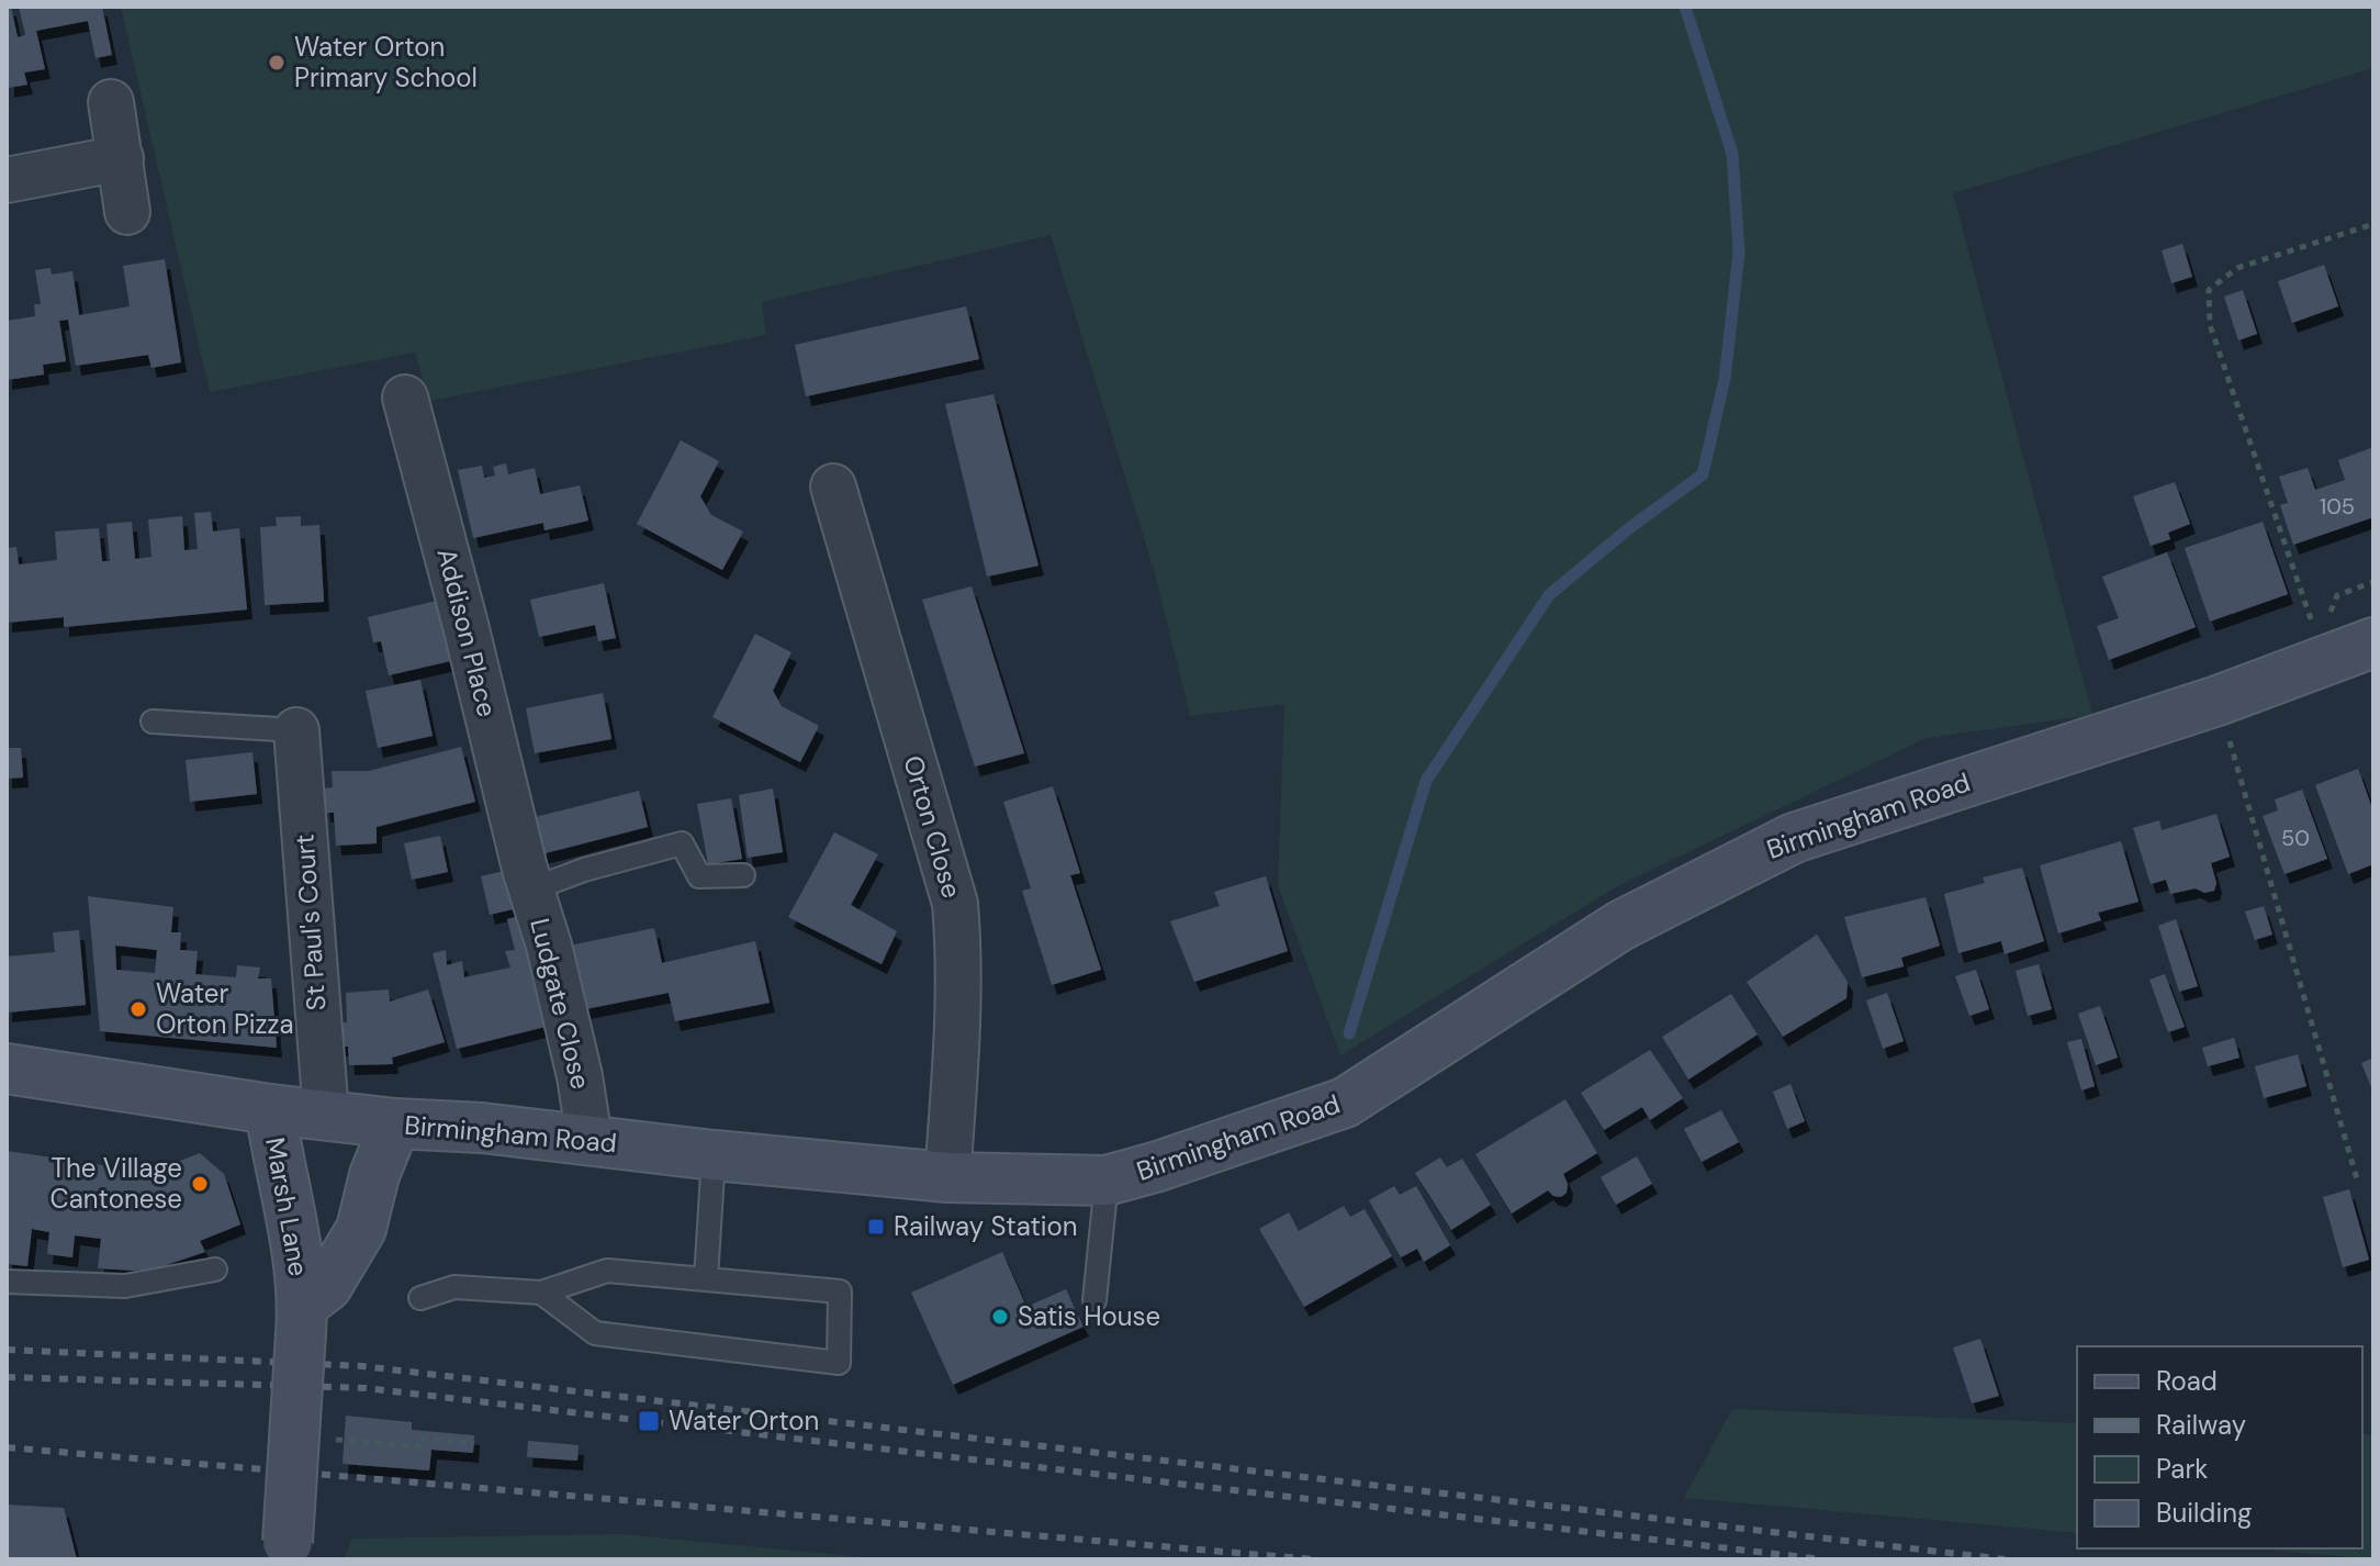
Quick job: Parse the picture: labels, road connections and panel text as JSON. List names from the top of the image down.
{
  "streets": {
    "main road": ["Birmingham Road", "Marsh Lane"],
    "street": [
      "Addison Place",
      "Orton Close",
      "St Paul's Court",
      "Ludgate Close"
    ]
  },
  "crossings": [
    ["Addison Place", "Ludgate Close"],
    ["Birmingham Road", "Orton Close"],
    ["Birmingham Road", "St Paul's Court"],
    ["Birmingham Road", "Ludgate Close"],
    ["Birmingham Road", "Marsh Lane"]
  ],
  "places": {
    "other": [
      "Water Orton Primary School",
      "Water Orton Pizza",
      "The Village Cantonese",
      "Satis House"
    ],
    "transit": ["Railway Station", "Water Orton"]
  },
  "house_numbers": ["105", "50"],
  "legend": [
    "Road",
    "Railway",
    "Park",
    "Building"
  ]
}
